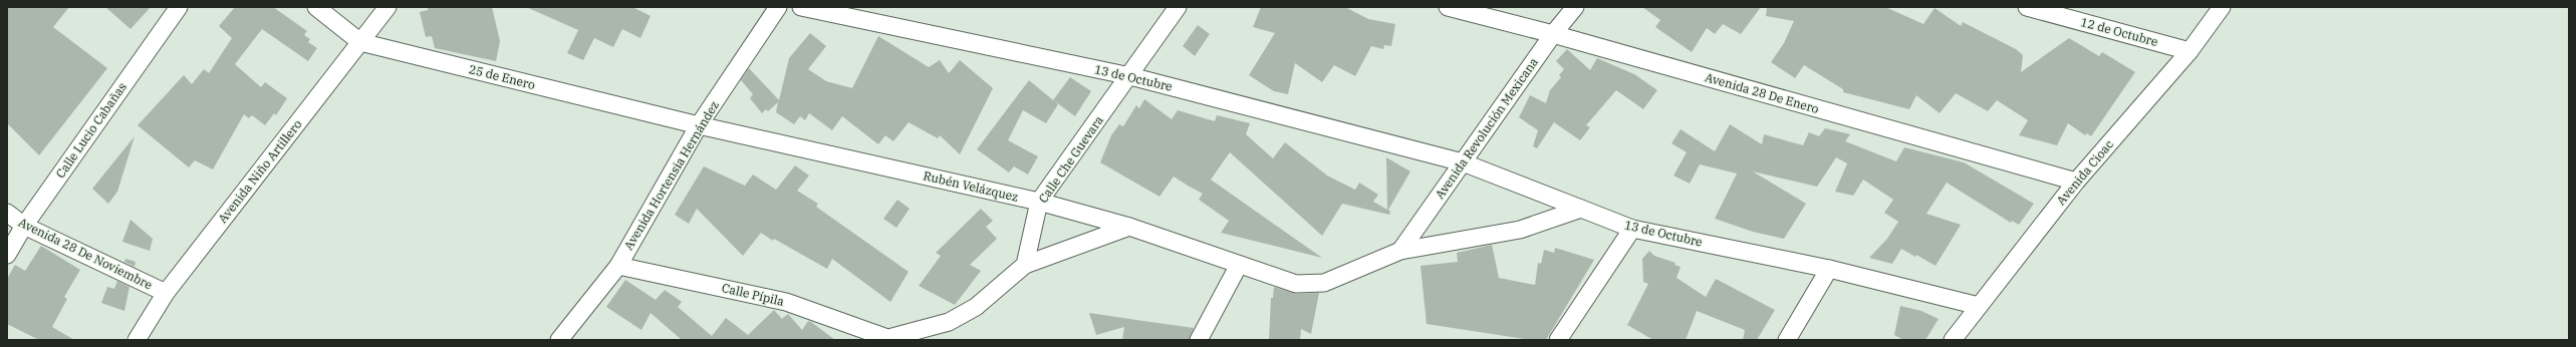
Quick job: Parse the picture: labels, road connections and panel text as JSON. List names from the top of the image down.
{
  "streets": {
    "street": [
      "12 de Octubre",
      "25 de Enero",
      "13 de Octubre",
      "Avenida 28 De Enero",
      "Avenida Revolución Mexicana",
      "Calle Lucio Cabañas",
      "Calle Che Guevara",
      "Avenida Niño Artillero",
      "Avenida Cioac",
      "Avenida Hortensia Hernández",
      "Rubén Velázquez",
      "Avenida 28 De Noviembre",
      "Calle Pípila"
    ]
  },
  "crossings": [
    ["12 de Octubre", "Avenida Cioac"],
    ["25 de Enero", "Avenida Niño Artillero"],
    ["25 de Enero", "Avenida Hortensia Hernández"],
    ["25 de Enero", "Rubén Velázquez"],
    ["13 de Octubre", "Avenida Revolución Mexicana"],
    ["13 de Octubre", "Calle Che Guevara"],
    ["13 de Octubre", "Avenida Cioac"],
    ["Avenida 28 De Enero", "Avenida Revolución Mexicana"],
    ["Avenida 28 De Enero", "Avenida Cioac"],
    ["Calle Lucio Cabañas", "Avenida 28 De Noviembre"],
    ["Calle Che Guevara", "Rubén Velázquez"],
    ["Avenida Niño Artillero", "Avenida 28 De Noviembre"],
    ["Avenida Hortensia Hernández", "Rubén Velázquez"],
    ["Avenida Hortensia Hernández", "Calle Pípila"]
  ]
}
